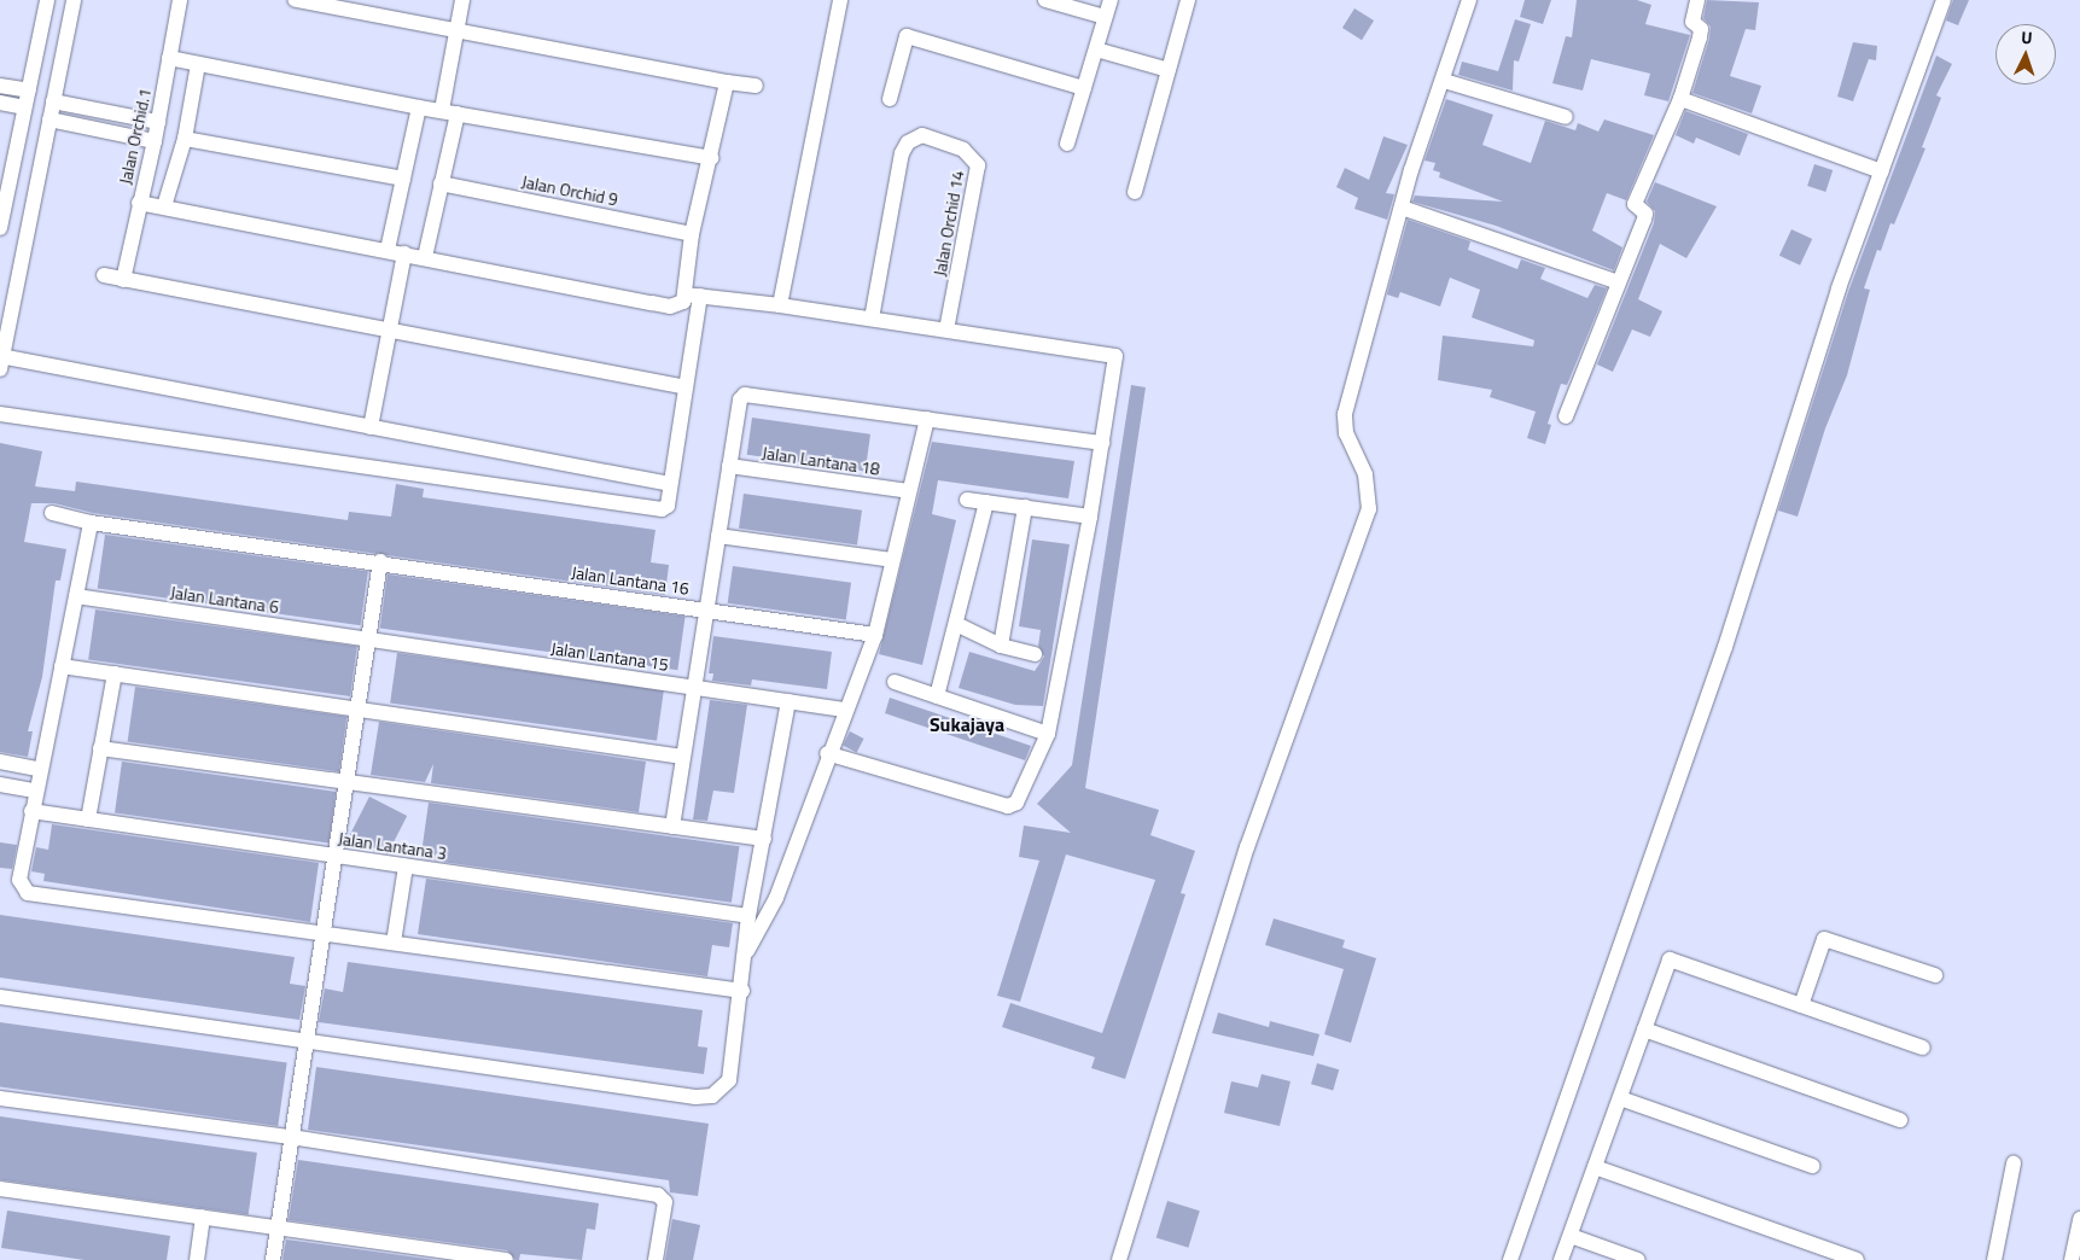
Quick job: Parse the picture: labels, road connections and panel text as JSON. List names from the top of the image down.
{
  "streets": {
    "street": [
      "Jalan Orchid.1",
      "Jalan Orchid 9",
      "Jalan Orchid 14",
      "Jalan Lantana 18",
      "Jalan Lantana 16",
      "Jalan Lantana 6",
      "Jalan Lantana 15",
      "Jalan Lantana 3"
    ]
  },
  "crossings": [
    ["Jalan Lantana 6", "Jalan Lantana 15"]
  ],
  "districts": ["Sukajaya"],
  "north": "top"
}
